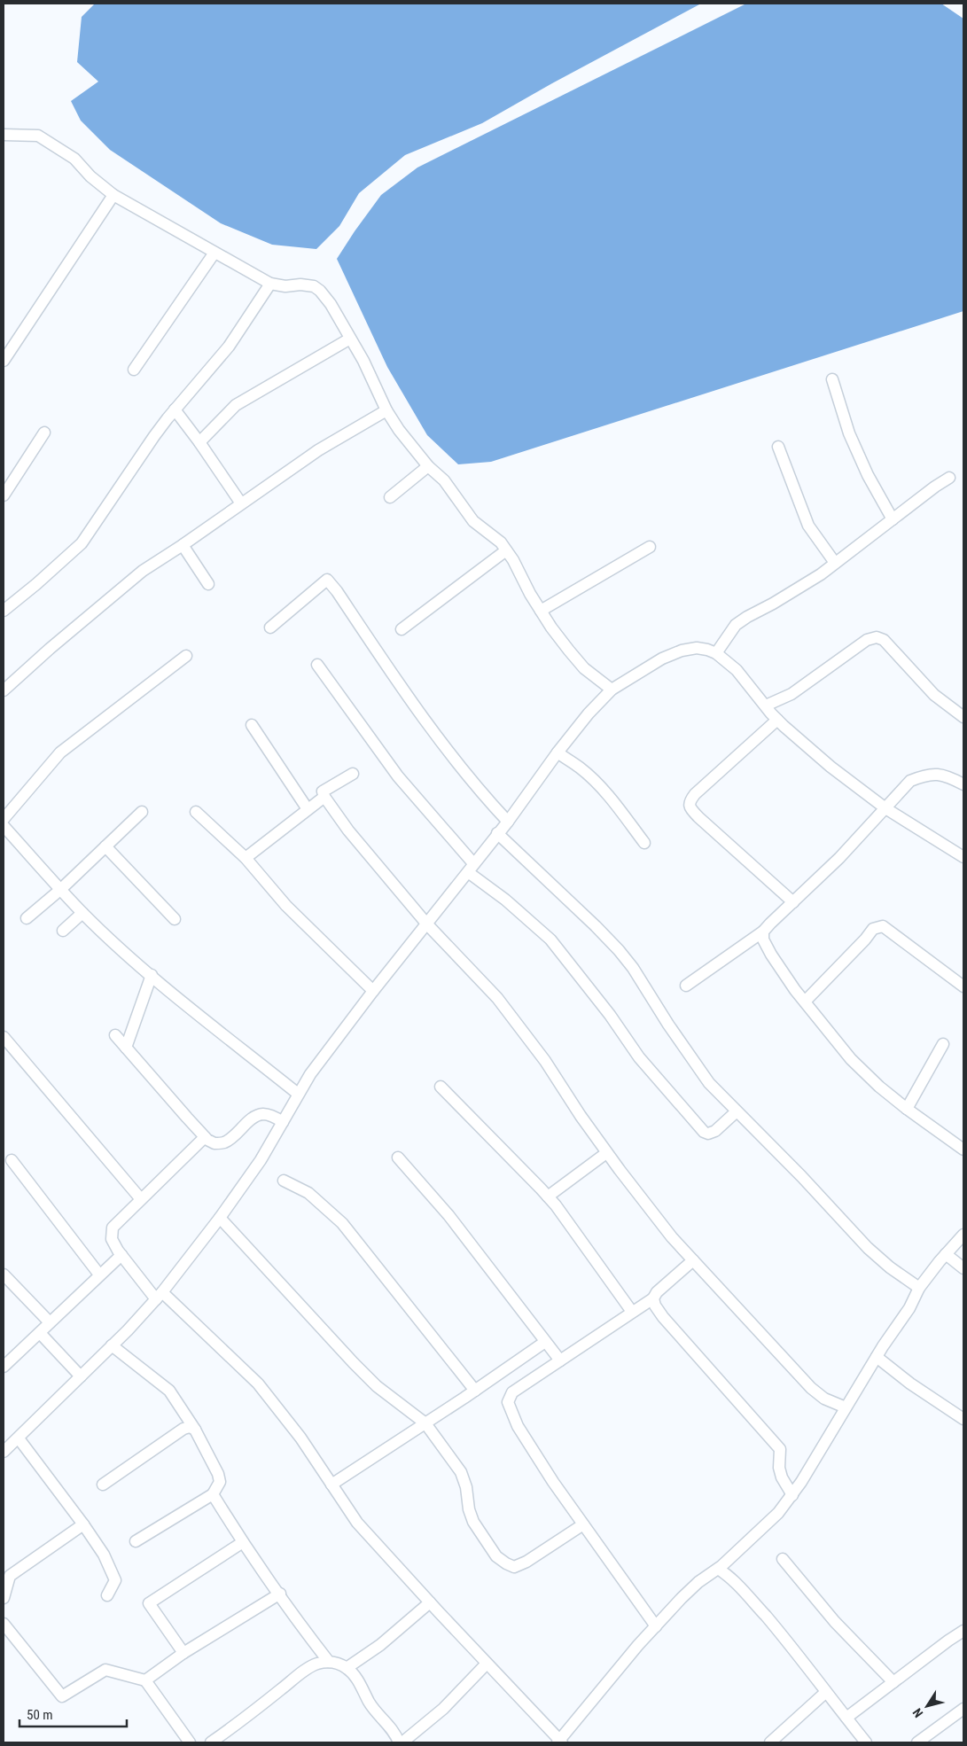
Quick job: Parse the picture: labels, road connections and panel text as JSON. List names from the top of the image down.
{
  "scale_bar": "50 m",
  "north": "bottom left"
}
